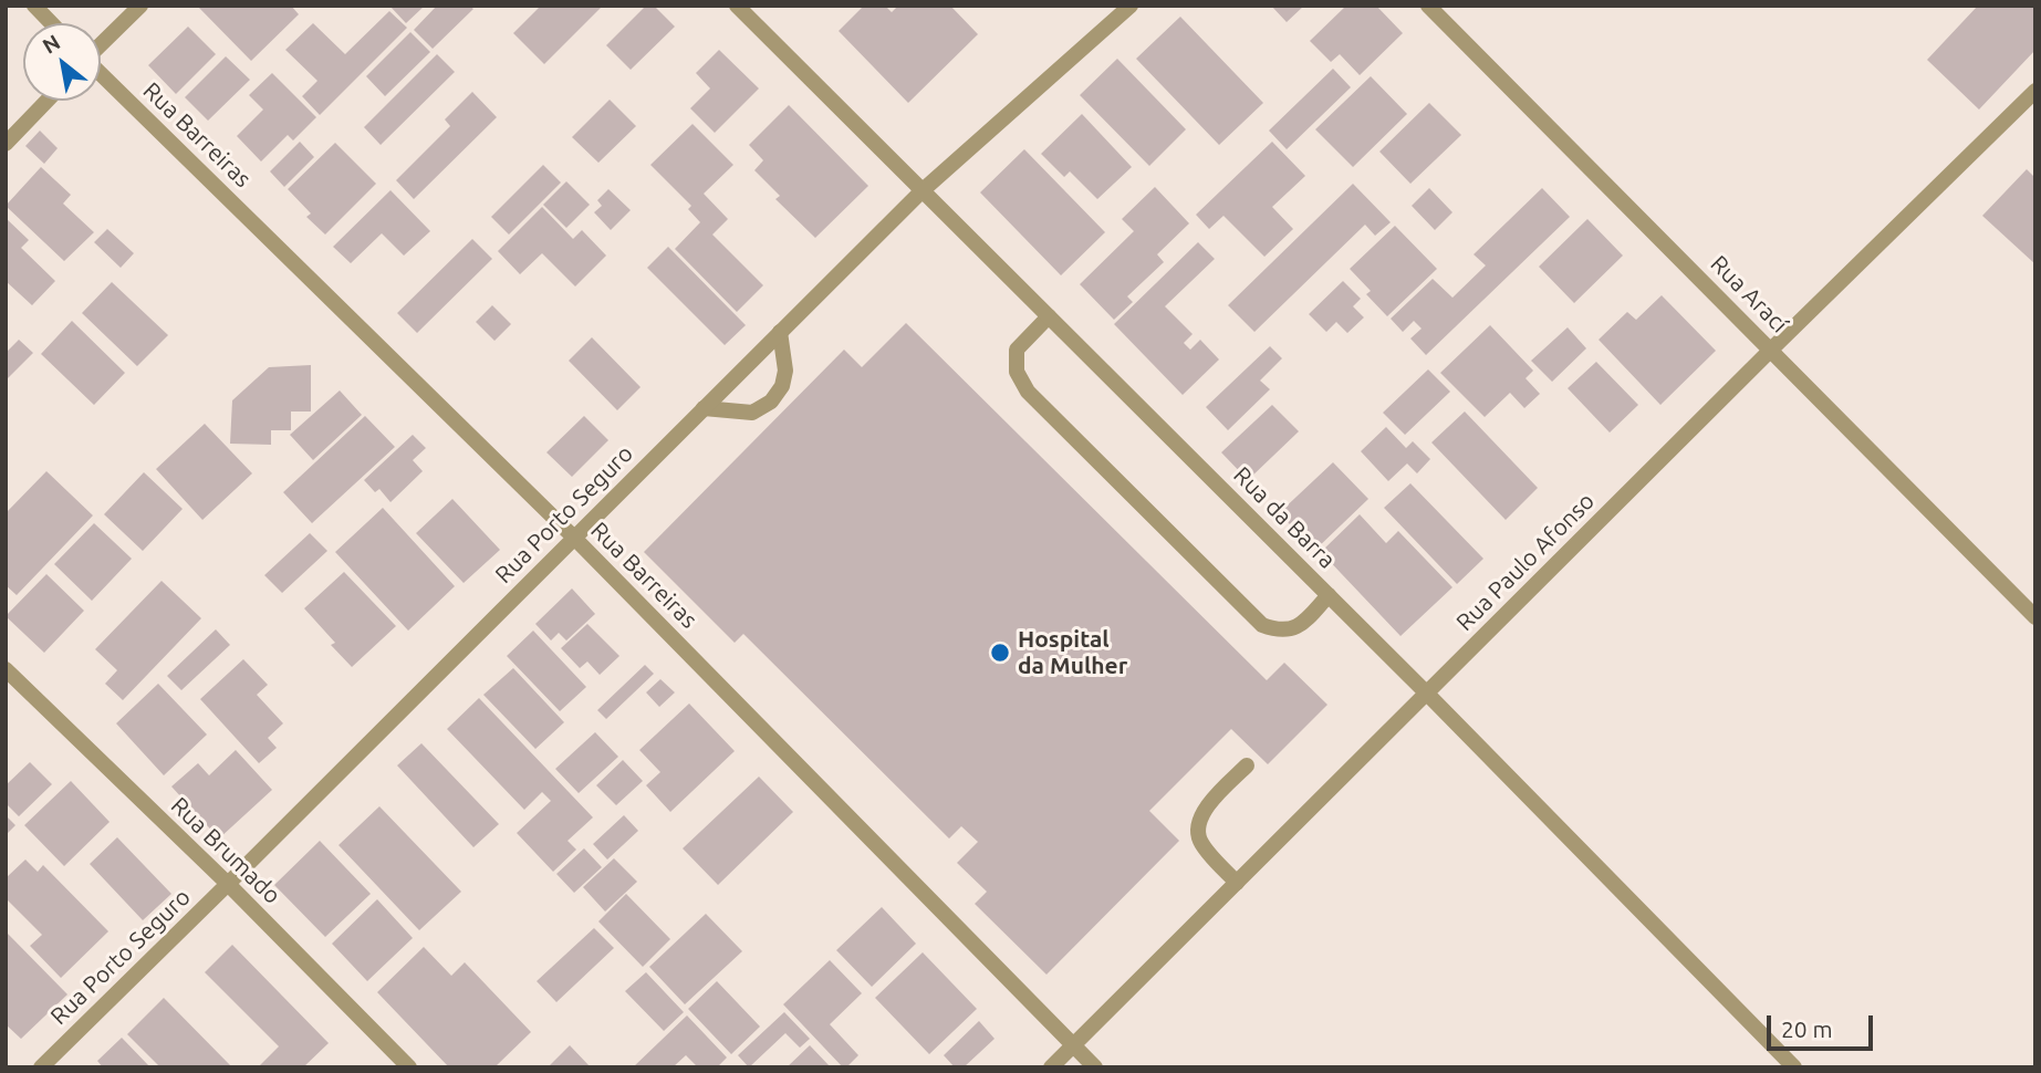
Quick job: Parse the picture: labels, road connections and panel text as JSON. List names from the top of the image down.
{
  "streets": {
    "street": [
      "Rua Barreiras",
      "Rua Arací",
      "Rua Porto Seguro",
      "Rua da Barra",
      "Rua Paulo Afonso",
      "Rua Brumado"
    ]
  },
  "crossings": [
    ["Rua Barreiras", "Rua Porto Seguro"],
    ["Rua Barreiras", "Rua Paulo Afonso"],
    ["Rua Arací", "Rua Paulo Afonso"],
    ["Rua Porto Seguro", "Rua da Barra"],
    ["Rua Porto Seguro", "Rua Brumado"],
    ["Rua da Barra", "Rua Paulo Afonso"]
  ],
  "places": ["Hospital da Mulher"],
  "scale_bar": "20 m",
  "north": "top left"
}
